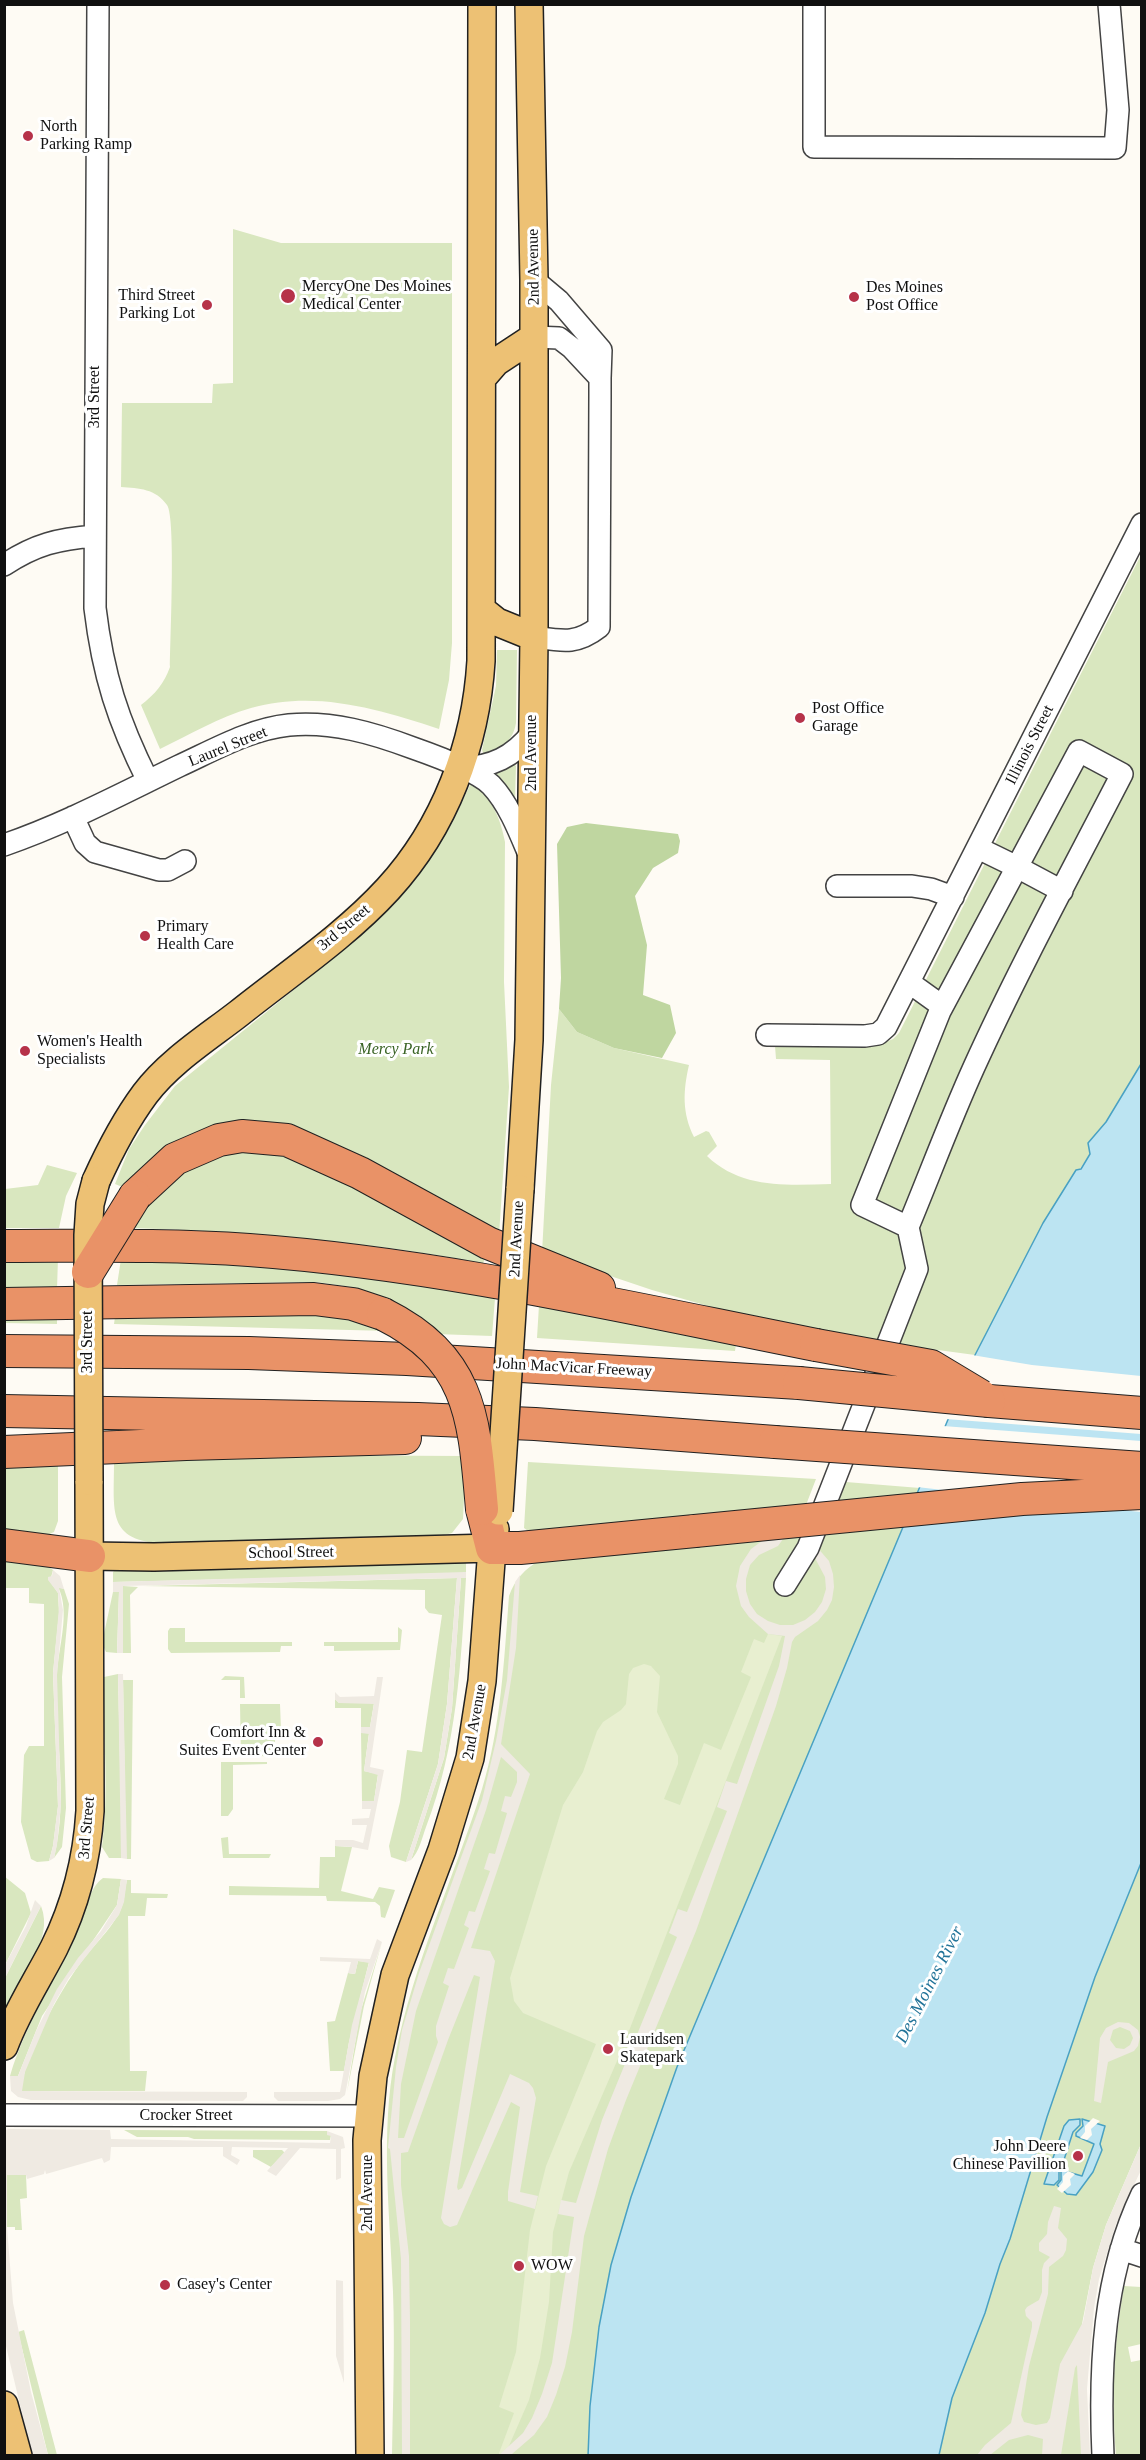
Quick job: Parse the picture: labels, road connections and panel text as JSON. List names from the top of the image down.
{
  "streets": {
    "highway": ["John MacVicar Freeway"],
    "main road": ["2nd Avenue", "3rd Street", "School Street"],
    "street": ["Illinois Street", "Laurel Street", "Crocker Street"]
  },
  "crossings": [
    ["2nd Avenue", "Laurel Street"],
    ["2nd Avenue", "School Street"],
    ["2nd Avenue", "Crocker Street"],
    ["3rd Street", "Laurel Street"],
    ["3rd Street", "School Street"]
  ],
  "water": ["Des Moines River"],
  "parks": ["Mercy Park"],
  "places": [
    "North Parking Ramp",
    "MercyOne Des Moines Medical Center",
    "Des Moines Post Office",
    "Third Street Parking Lot",
    "Post Office Garage",
    "Primary Health Care",
    "Women's Health Specialists",
    "Comfort Inn & Suites Event Center",
    "Lauridsen Skatepark",
    "John Deere Chinese Pavillion",
    "WOW",
    "Casey's Center"
  ]
}
